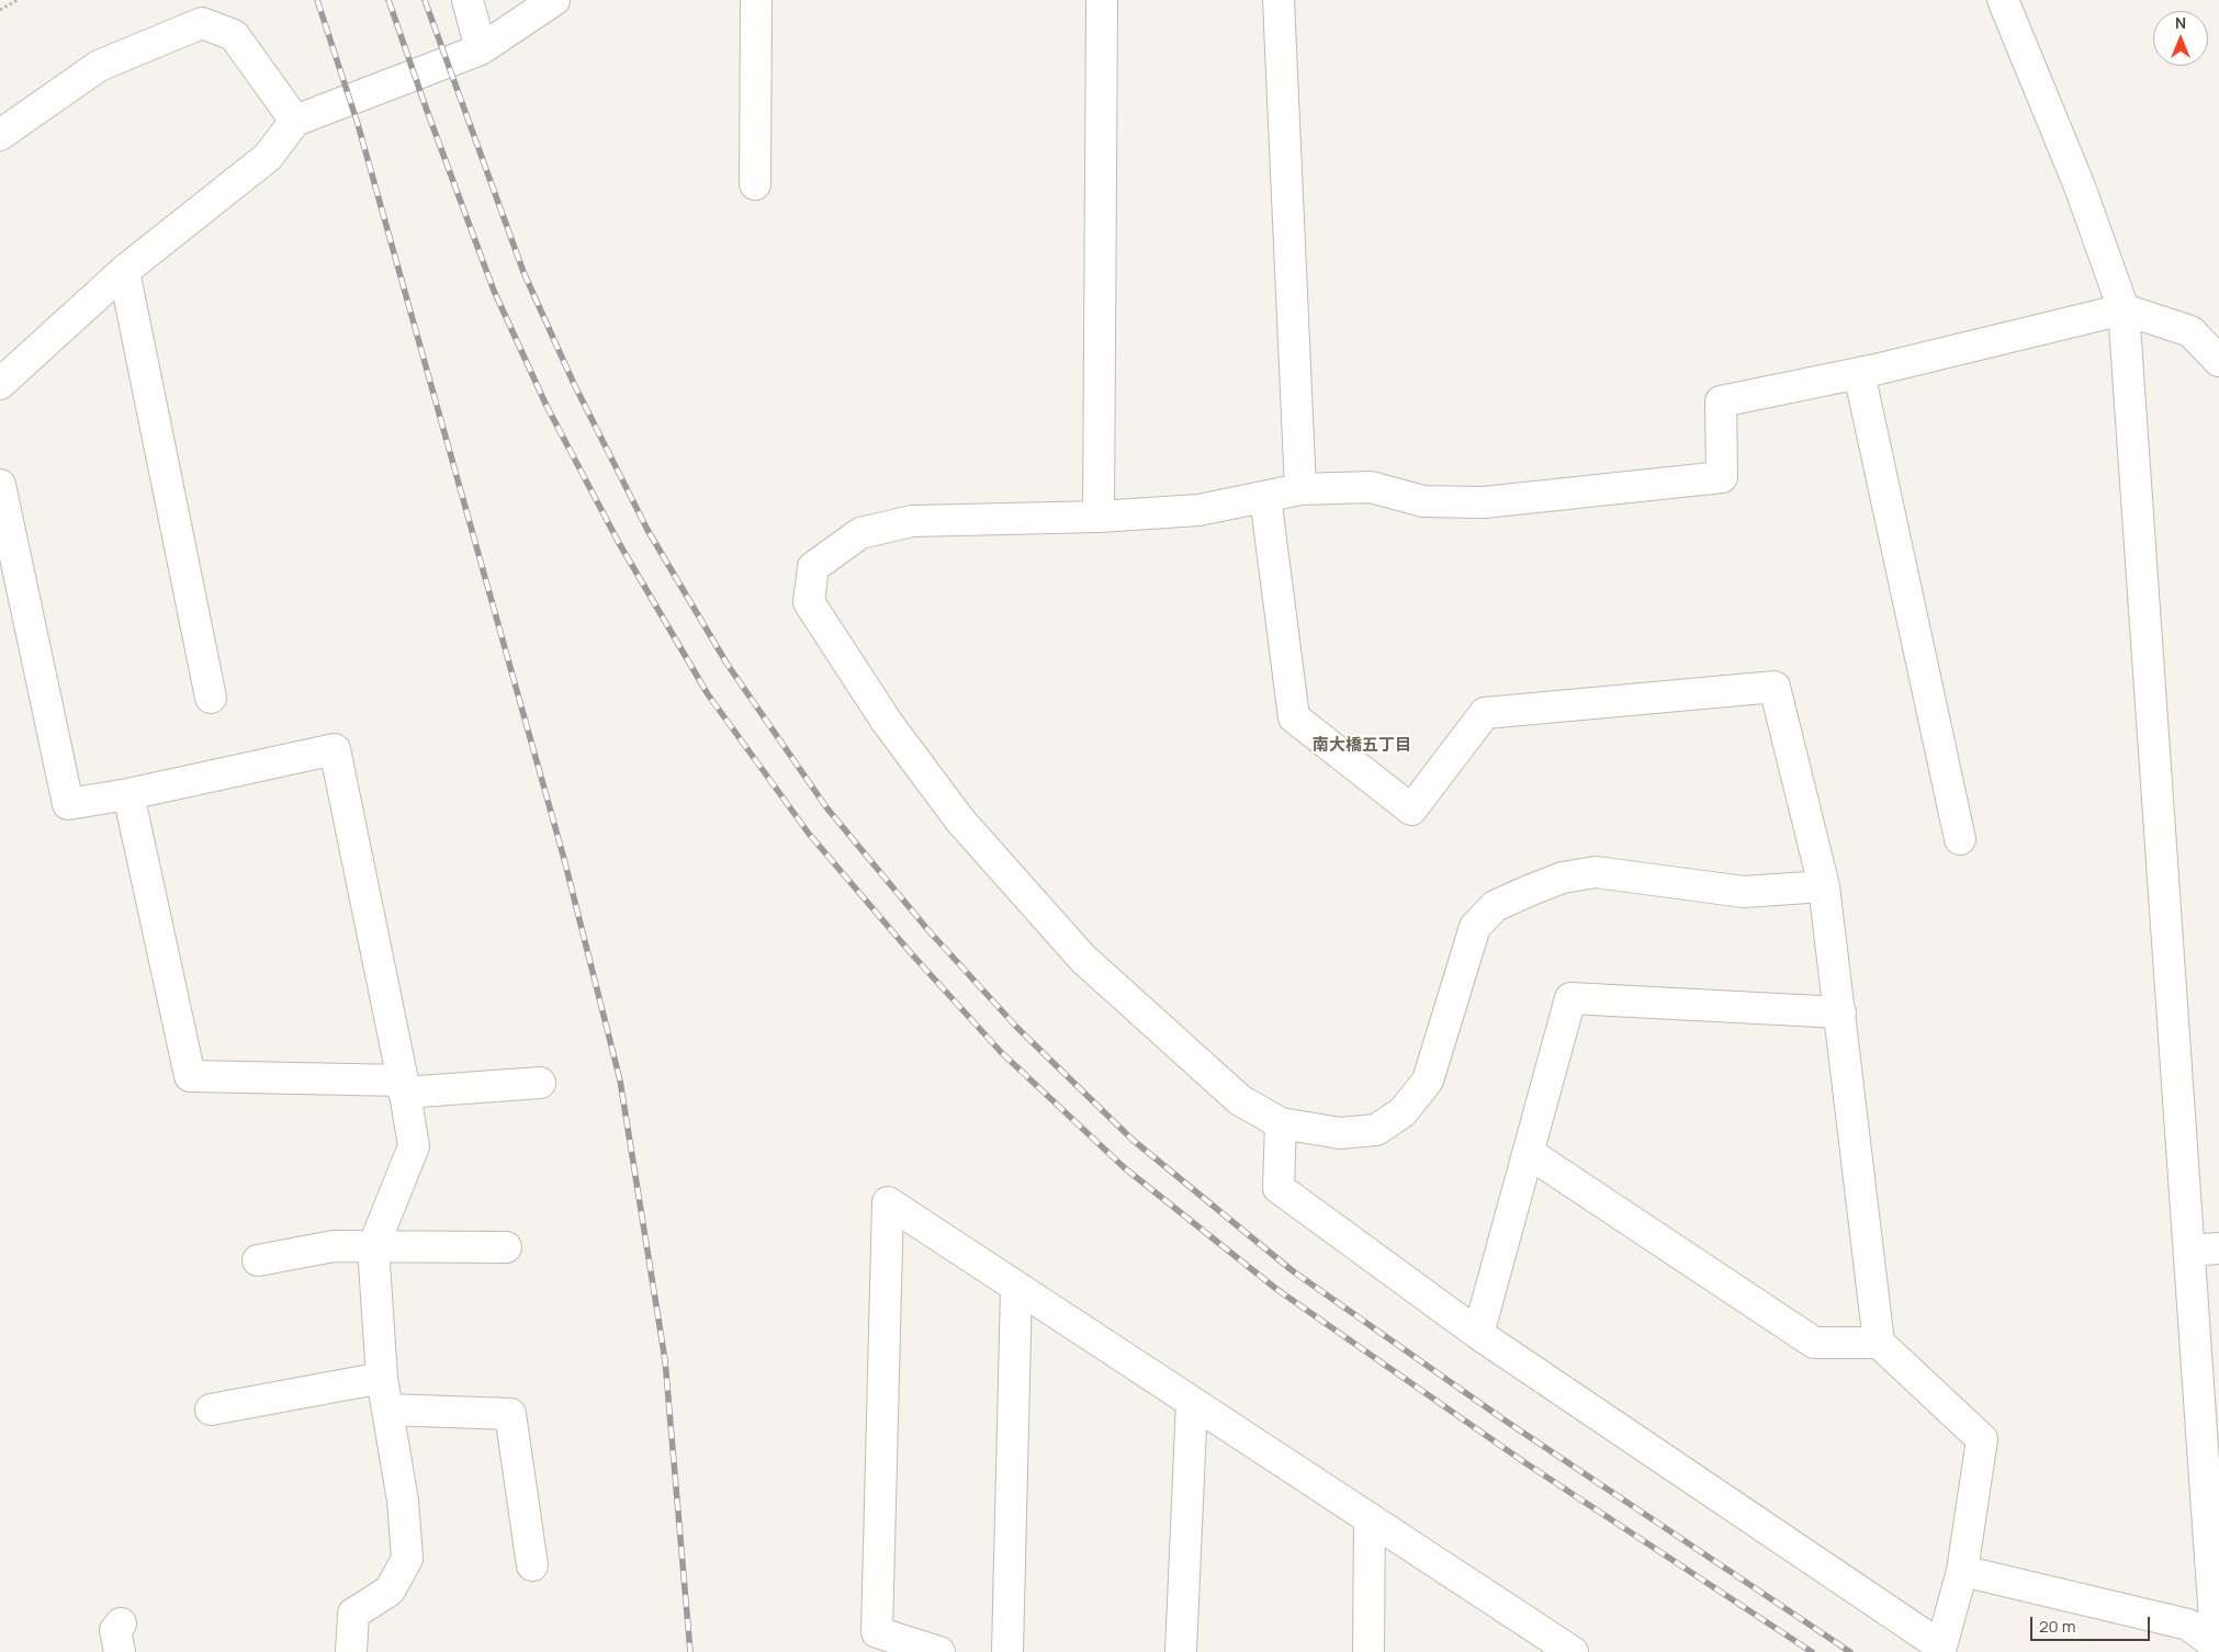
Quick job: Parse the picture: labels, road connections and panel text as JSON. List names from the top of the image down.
{
  "districts": ["南大橋五丁目"],
  "scale_bar": "20 m",
  "north": "top"
}
